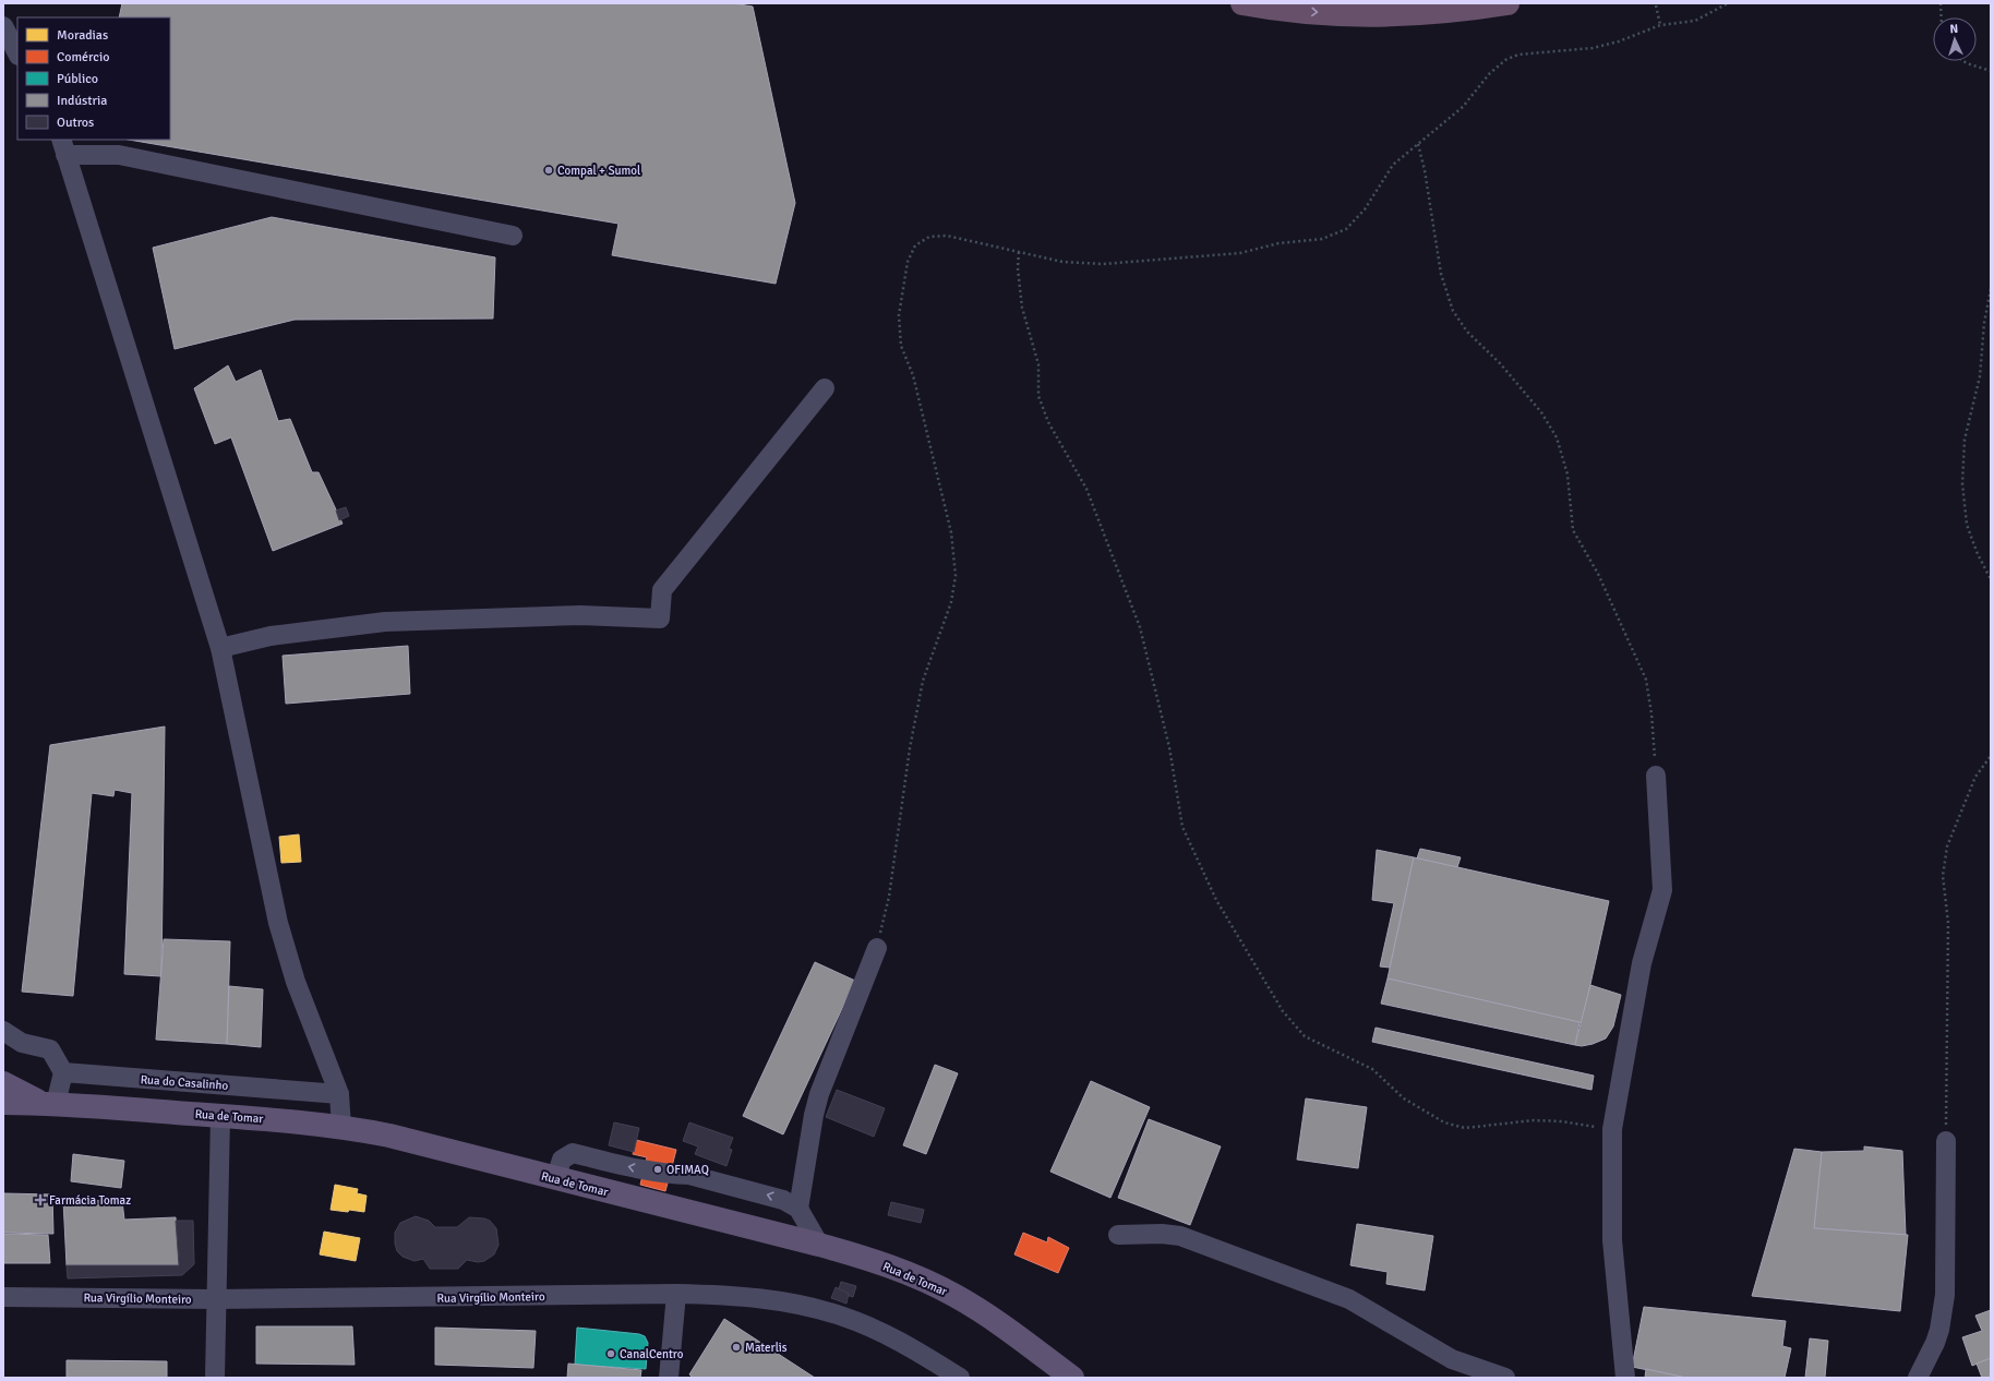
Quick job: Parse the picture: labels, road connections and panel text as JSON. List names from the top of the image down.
{
  "streets": {
    "main road": ["Rua de Tomar"],
    "street": ["Rua do Casalinho", "Rua Virgílio Monteiro"]
  },
  "places": {
    "other": [
      "Compal + Sumol",
      "OFIMAQ",
      "Materlis",
      "CanalCentro"
    ],
    "health": ["Farmácia Tomaz"]
  },
  "legend": [
    "Moradias",
    "Comércio",
    "Público",
    "Indústria",
    "Outros"
  ],
  "north": "top"
}
